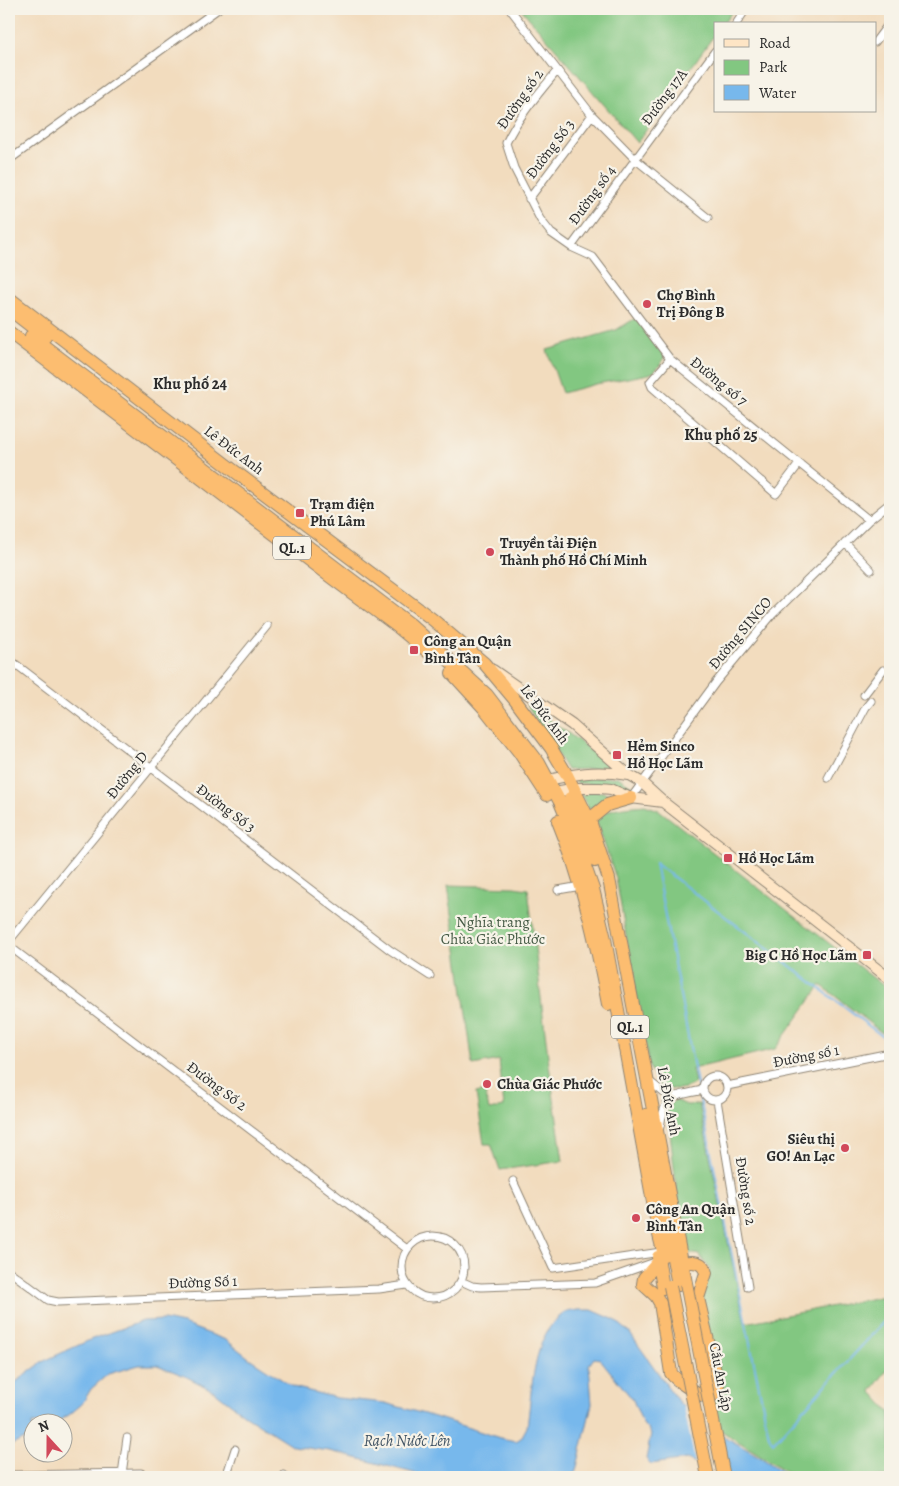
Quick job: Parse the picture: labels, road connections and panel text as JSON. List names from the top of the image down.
{
  "streets": {
    "highway": ["Lê Đức Anh", "QL.1", "Cầu An Lập"],
    "street": [
      "Đường 17A",
      "Đường số 2",
      "Đường Số 3",
      "Đường số 4",
      "Đường số 7",
      "Đường SINCO",
      "Đường D",
      "Đường số 1",
      "Đường Số 2",
      "Đường Số 1"
    ]
  },
  "crossings": [
    ["Đường 17A", "Đường số 4"],
    ["Đường số 2", "Đường Số 3"],
    ["Đường số 2", "Đường số 7"],
    ["Đường số 2", "Đường số 1"],
    ["Đường Số 3", "Đường số 7"],
    ["Đường Số 3", "Đường D"],
    ["Đường số 4", "Đường số 7"],
    ["Đường số 7", "Đường SINCO"],
    ["Lê Đức Anh", "QL.1"],
    ["Lê Đức Anh", "Cầu An Lập"],
    ["QL.1", "Cầu An Lập"],
    ["Đường Số 2", "Đường Số 1"]
  ],
  "districts": ["Khu phố 24", "Khu phố 25"],
  "water": ["Rạch Nước Lên"],
  "parks": ["Nghĩa trang Chùa Giác Phước"],
  "places": {
    "other": [
      "Chợ Bình Trị Đông B",
      "Truyền tải Điện Thành phố Hồ Chí Minh",
      "Chùa Giác Phước",
      "Siêu thị GO! An Lạc",
      "Công An Quận Bình Tân"
    ],
    "transit": [
      "Trạm điện Phú Lâm",
      "Công an Quận Bình Tân",
      "Hẻm Sinco Hồ Học Lãm",
      "Hồ Học Lãm",
      "Big C Hồ Học Lãm"
    ]
  },
  "legend": ["Road", "Park", "Water"],
  "north": "top"
}
